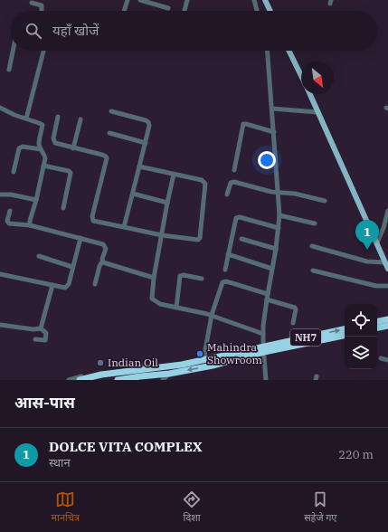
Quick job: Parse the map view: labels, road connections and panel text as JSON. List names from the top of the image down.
{
  "streets": {
    "highway": ["NH7"]
  },
  "places": ["Mahindra Showroom", "Indian Oil"],
  "north": "bottom right",
  "page": {
    "search": "यहाँ खोजें",
    "pins": "1",
    "heading": "आस-पास",
    "list": [
      {
        "mark": "1",
        "name": "DOLCE VITA COMPLEX",
        "note": "स्थान",
        "value": "220 m"
      }
    ],
    "nav": ["मानचित्र", "दिशा", "सहेजे गए"]
  }
}
